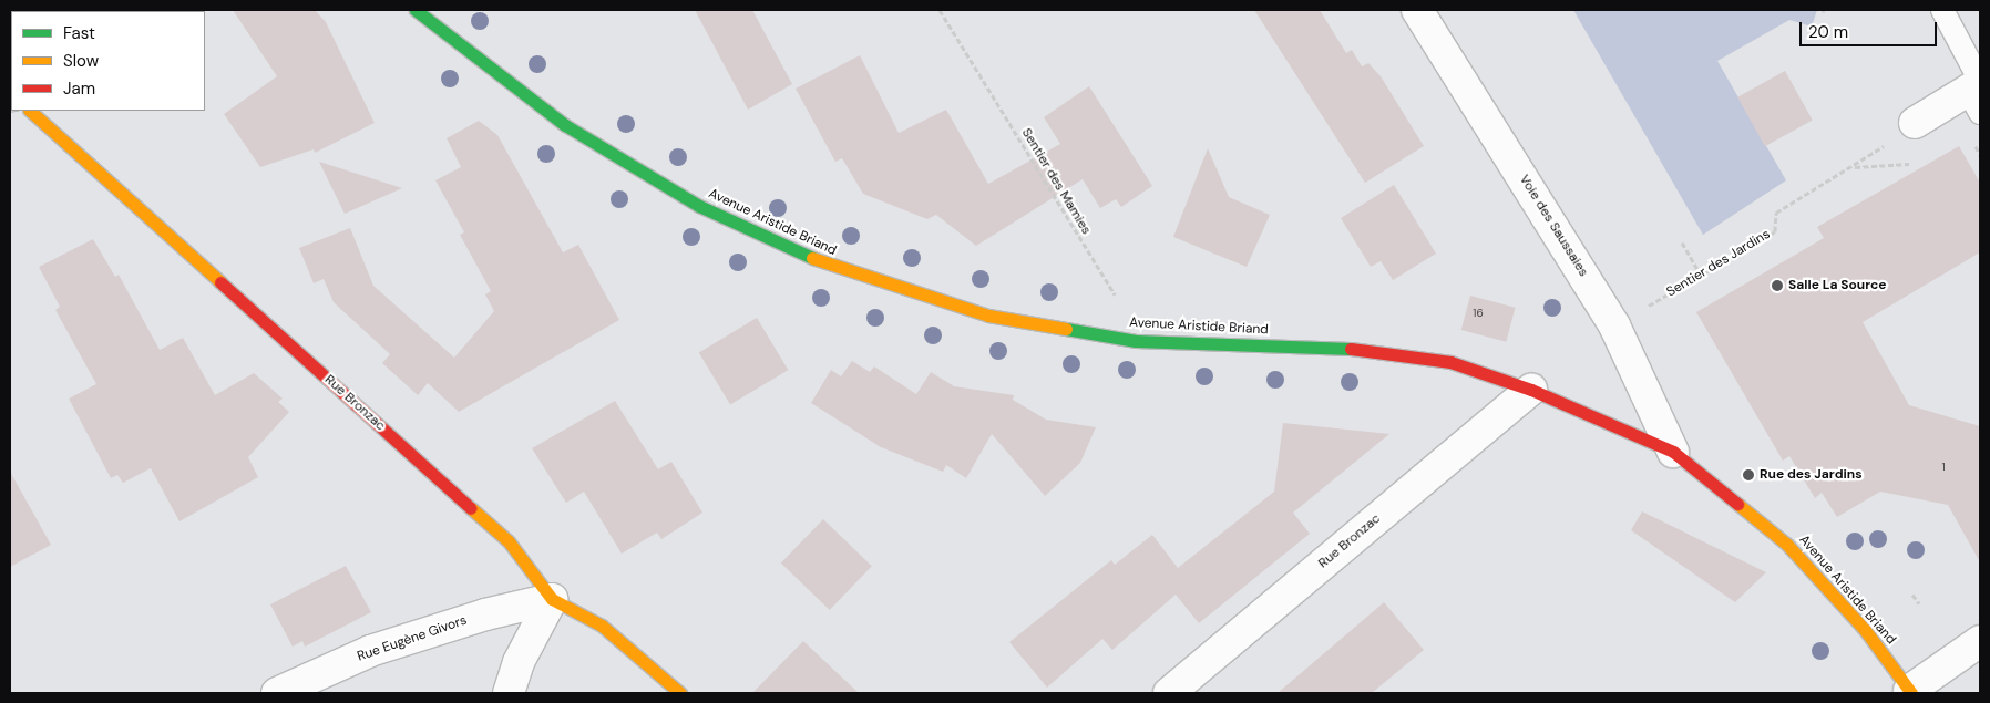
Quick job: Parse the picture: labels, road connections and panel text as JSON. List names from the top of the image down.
{
  "streets": {
    "street": [
      "Avenue Aristide Briand",
      "Voie des Saussaies",
      "Rue Bronzac",
      "Rue Eugène Givors"
    ],
    "path": ["Sentier des Mamies", "Sentier des Jardins"]
  },
  "crossings": [
    ["Avenue Aristide Briand", "Voie des Saussaies"],
    ["Avenue Aristide Briand", "Rue Bronzac"],
    ["Rue Bronzac", "Rue Eugène Givors"]
  ],
  "places": ["Salle La Source", "Rue des Jardins"],
  "house_numbers": ["16", "1"],
  "legend": ["Fast", "Slow", "Jam"],
  "scale_bar": "20 m"
}
